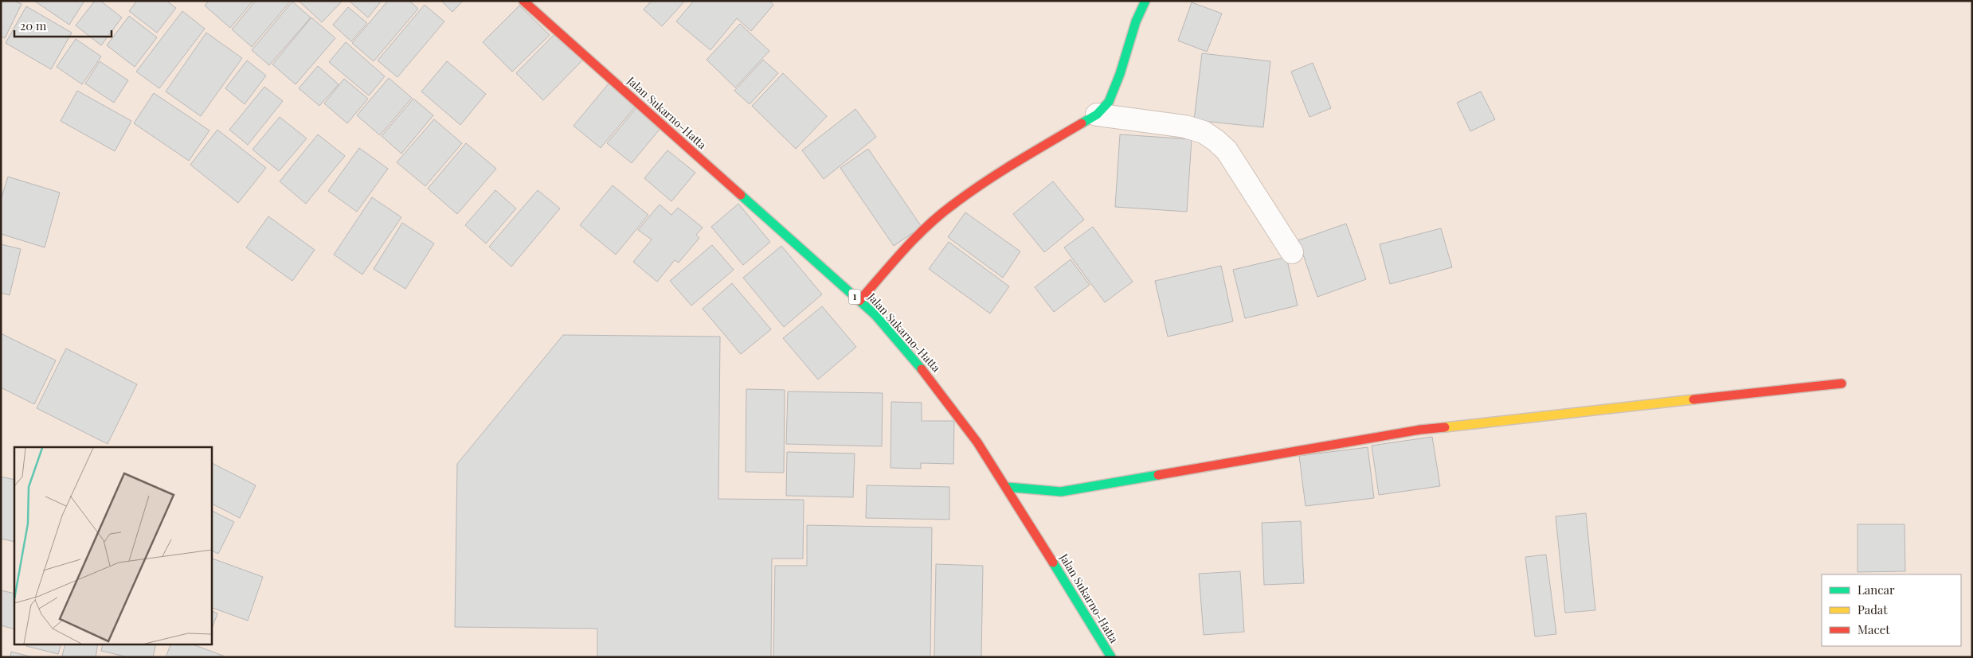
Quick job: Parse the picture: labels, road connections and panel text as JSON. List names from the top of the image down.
{
  "streets": {
    "main road": ["Jalan Sukarno-Hatta", "1"]
  },
  "legend": ["Lancar", "Padat", "Macet"],
  "scale_bar": "20 m"
}
